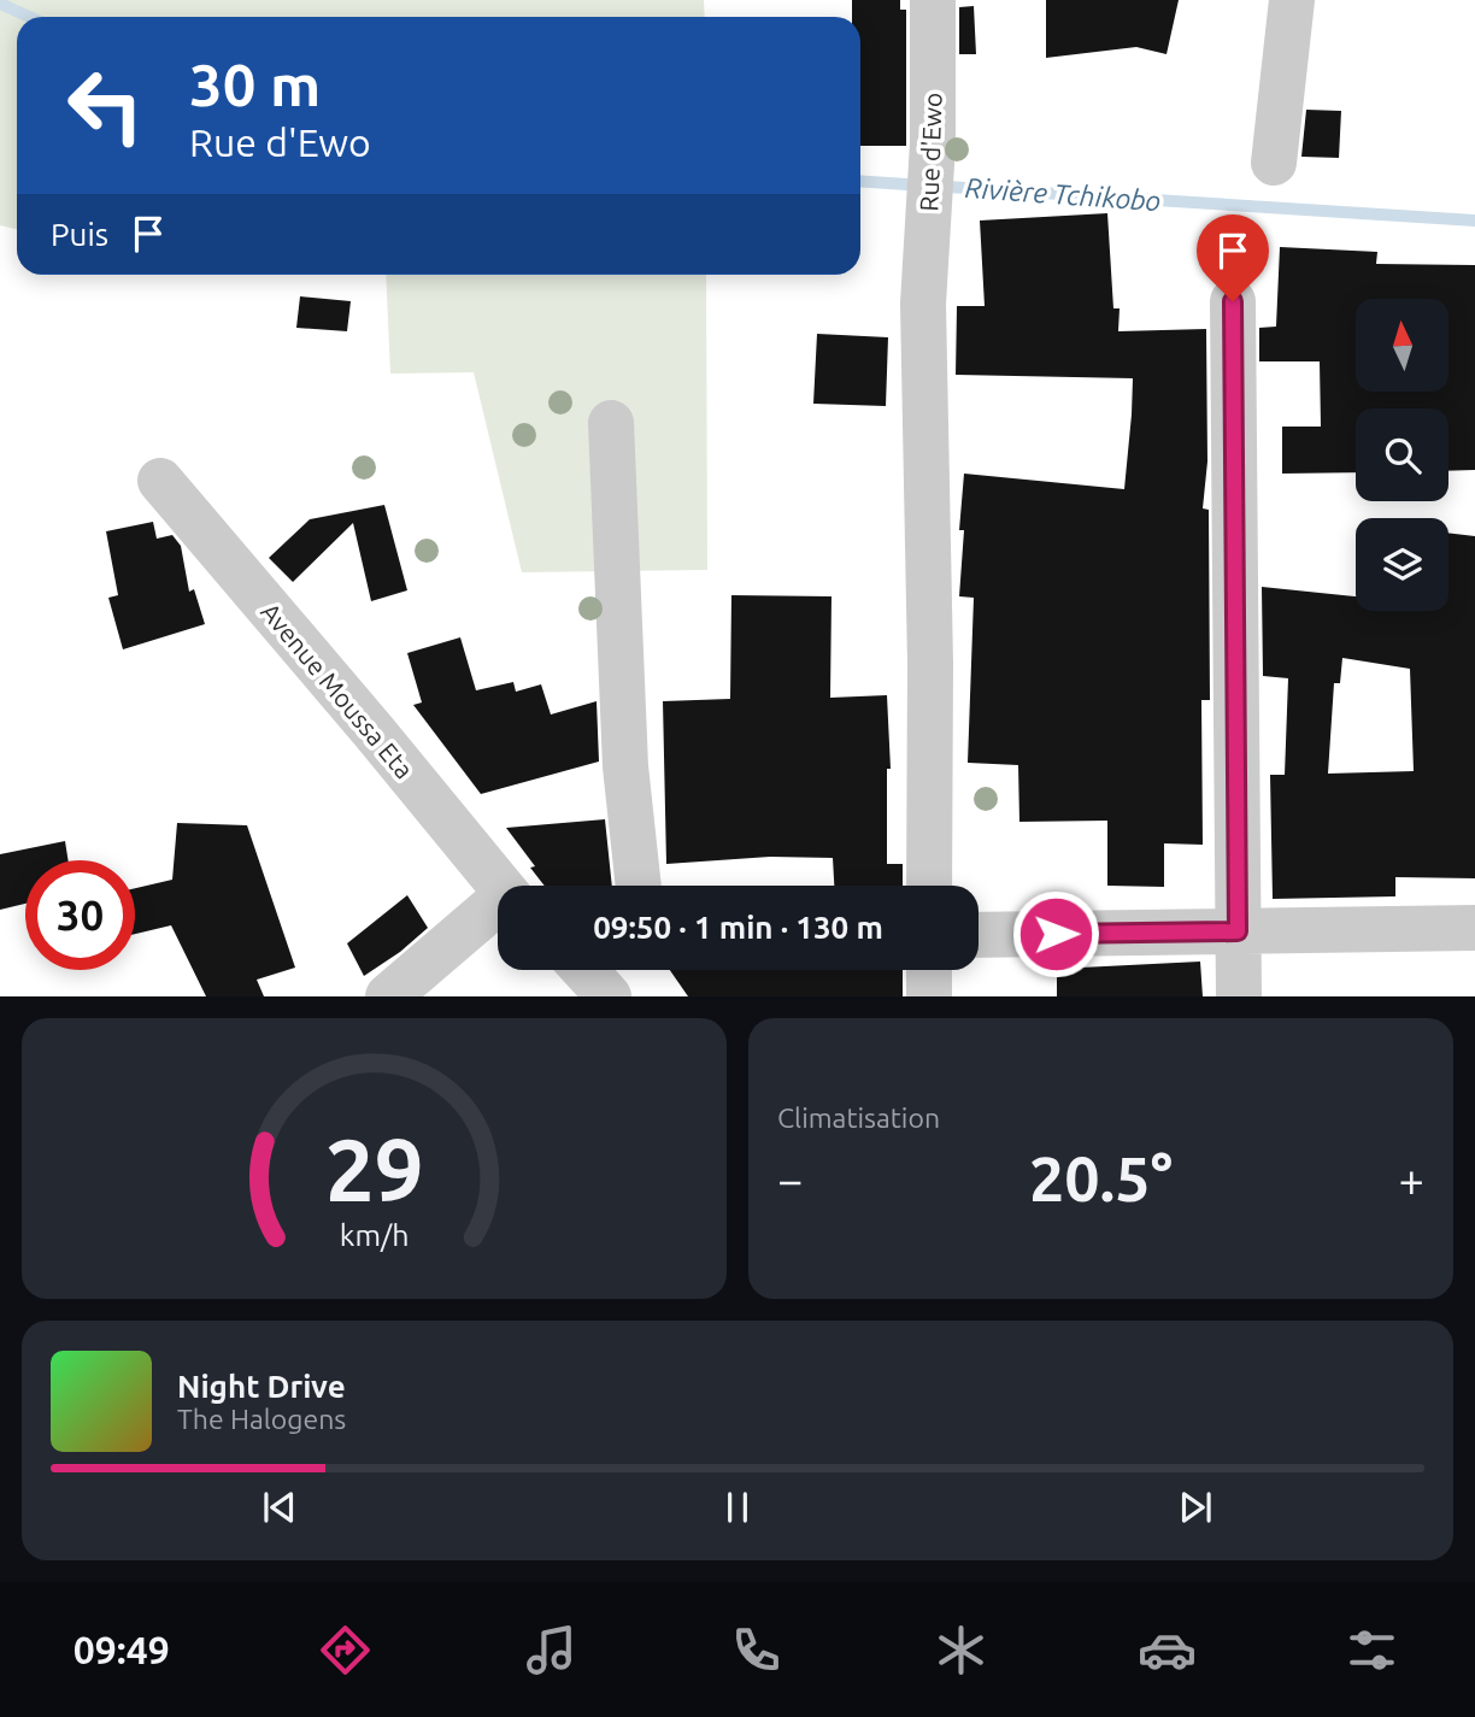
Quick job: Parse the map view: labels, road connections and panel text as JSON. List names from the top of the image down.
{
  "streets": {
    "street": ["Rue d'Ewo", "Avenue Moussa Eta"]
  },
  "water": ["Rivière Tchikobo"],
  "north": "top",
  "page": {
    "turn": ["30 m", "Rue d'Ewo"],
    "then": "Puis",
    "limit": "30",
    "trip": "09:50 · 1 min · 130 m",
    "tile": "Climatisation",
    "heat": ["−", "20.5°", "+"],
    "song": ["Night Drive", "The Halogens"],
    "tabs": "09:49",
    "gauge": ["29", "km/h"]
  }
}
